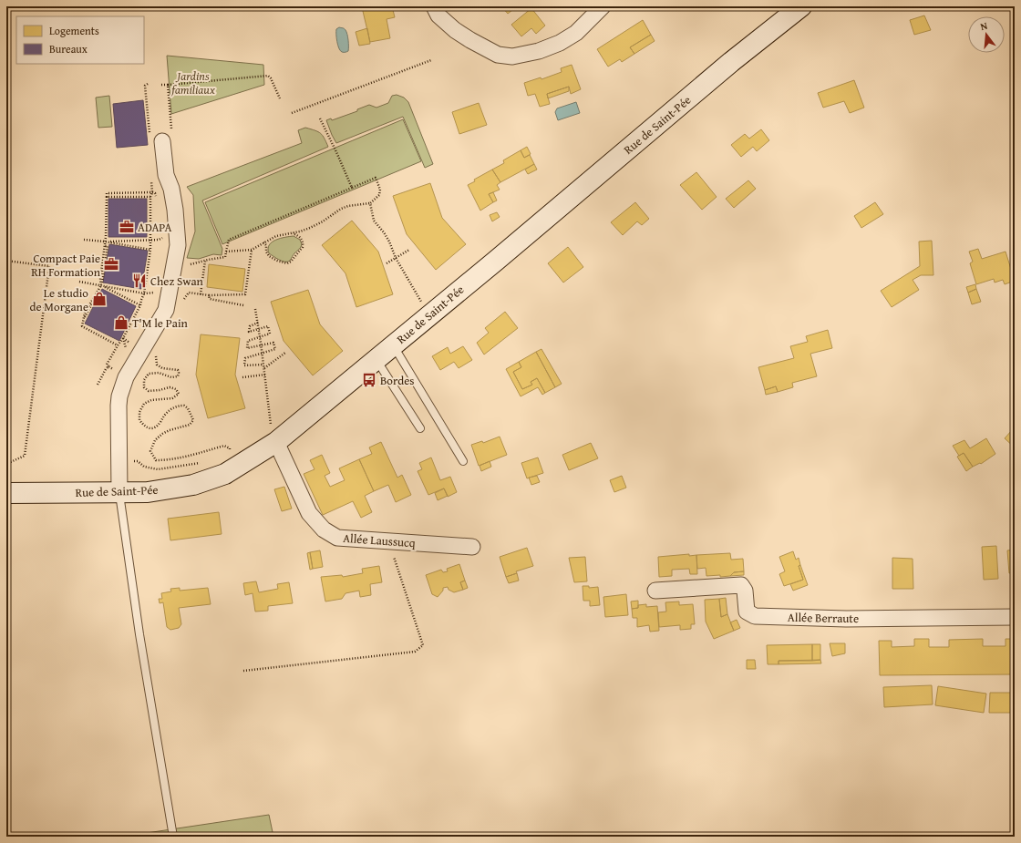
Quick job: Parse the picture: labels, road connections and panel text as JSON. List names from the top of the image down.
{
  "streets": {
    "main road": ["Rue de Saint-Pée"],
    "street": ["Allée Laussucq", "Allée Berraute"]
  },
  "crossings": [
    ["Rue de Saint-Pée", "Allée Laussucq"]
  ],
  "parks": ["Jardins familiaux"],
  "places": {
    "office": ["ADAPA", "Compact Paie RH Formation"],
    "restaurant": ["Chez Swan"],
    "shop": ["Le studio de Morgane", "T'M le Pain"],
    "bus stop": ["Bordes"]
  },
  "legend": ["Logements", "Bureaux"],
  "north": "top"
}
